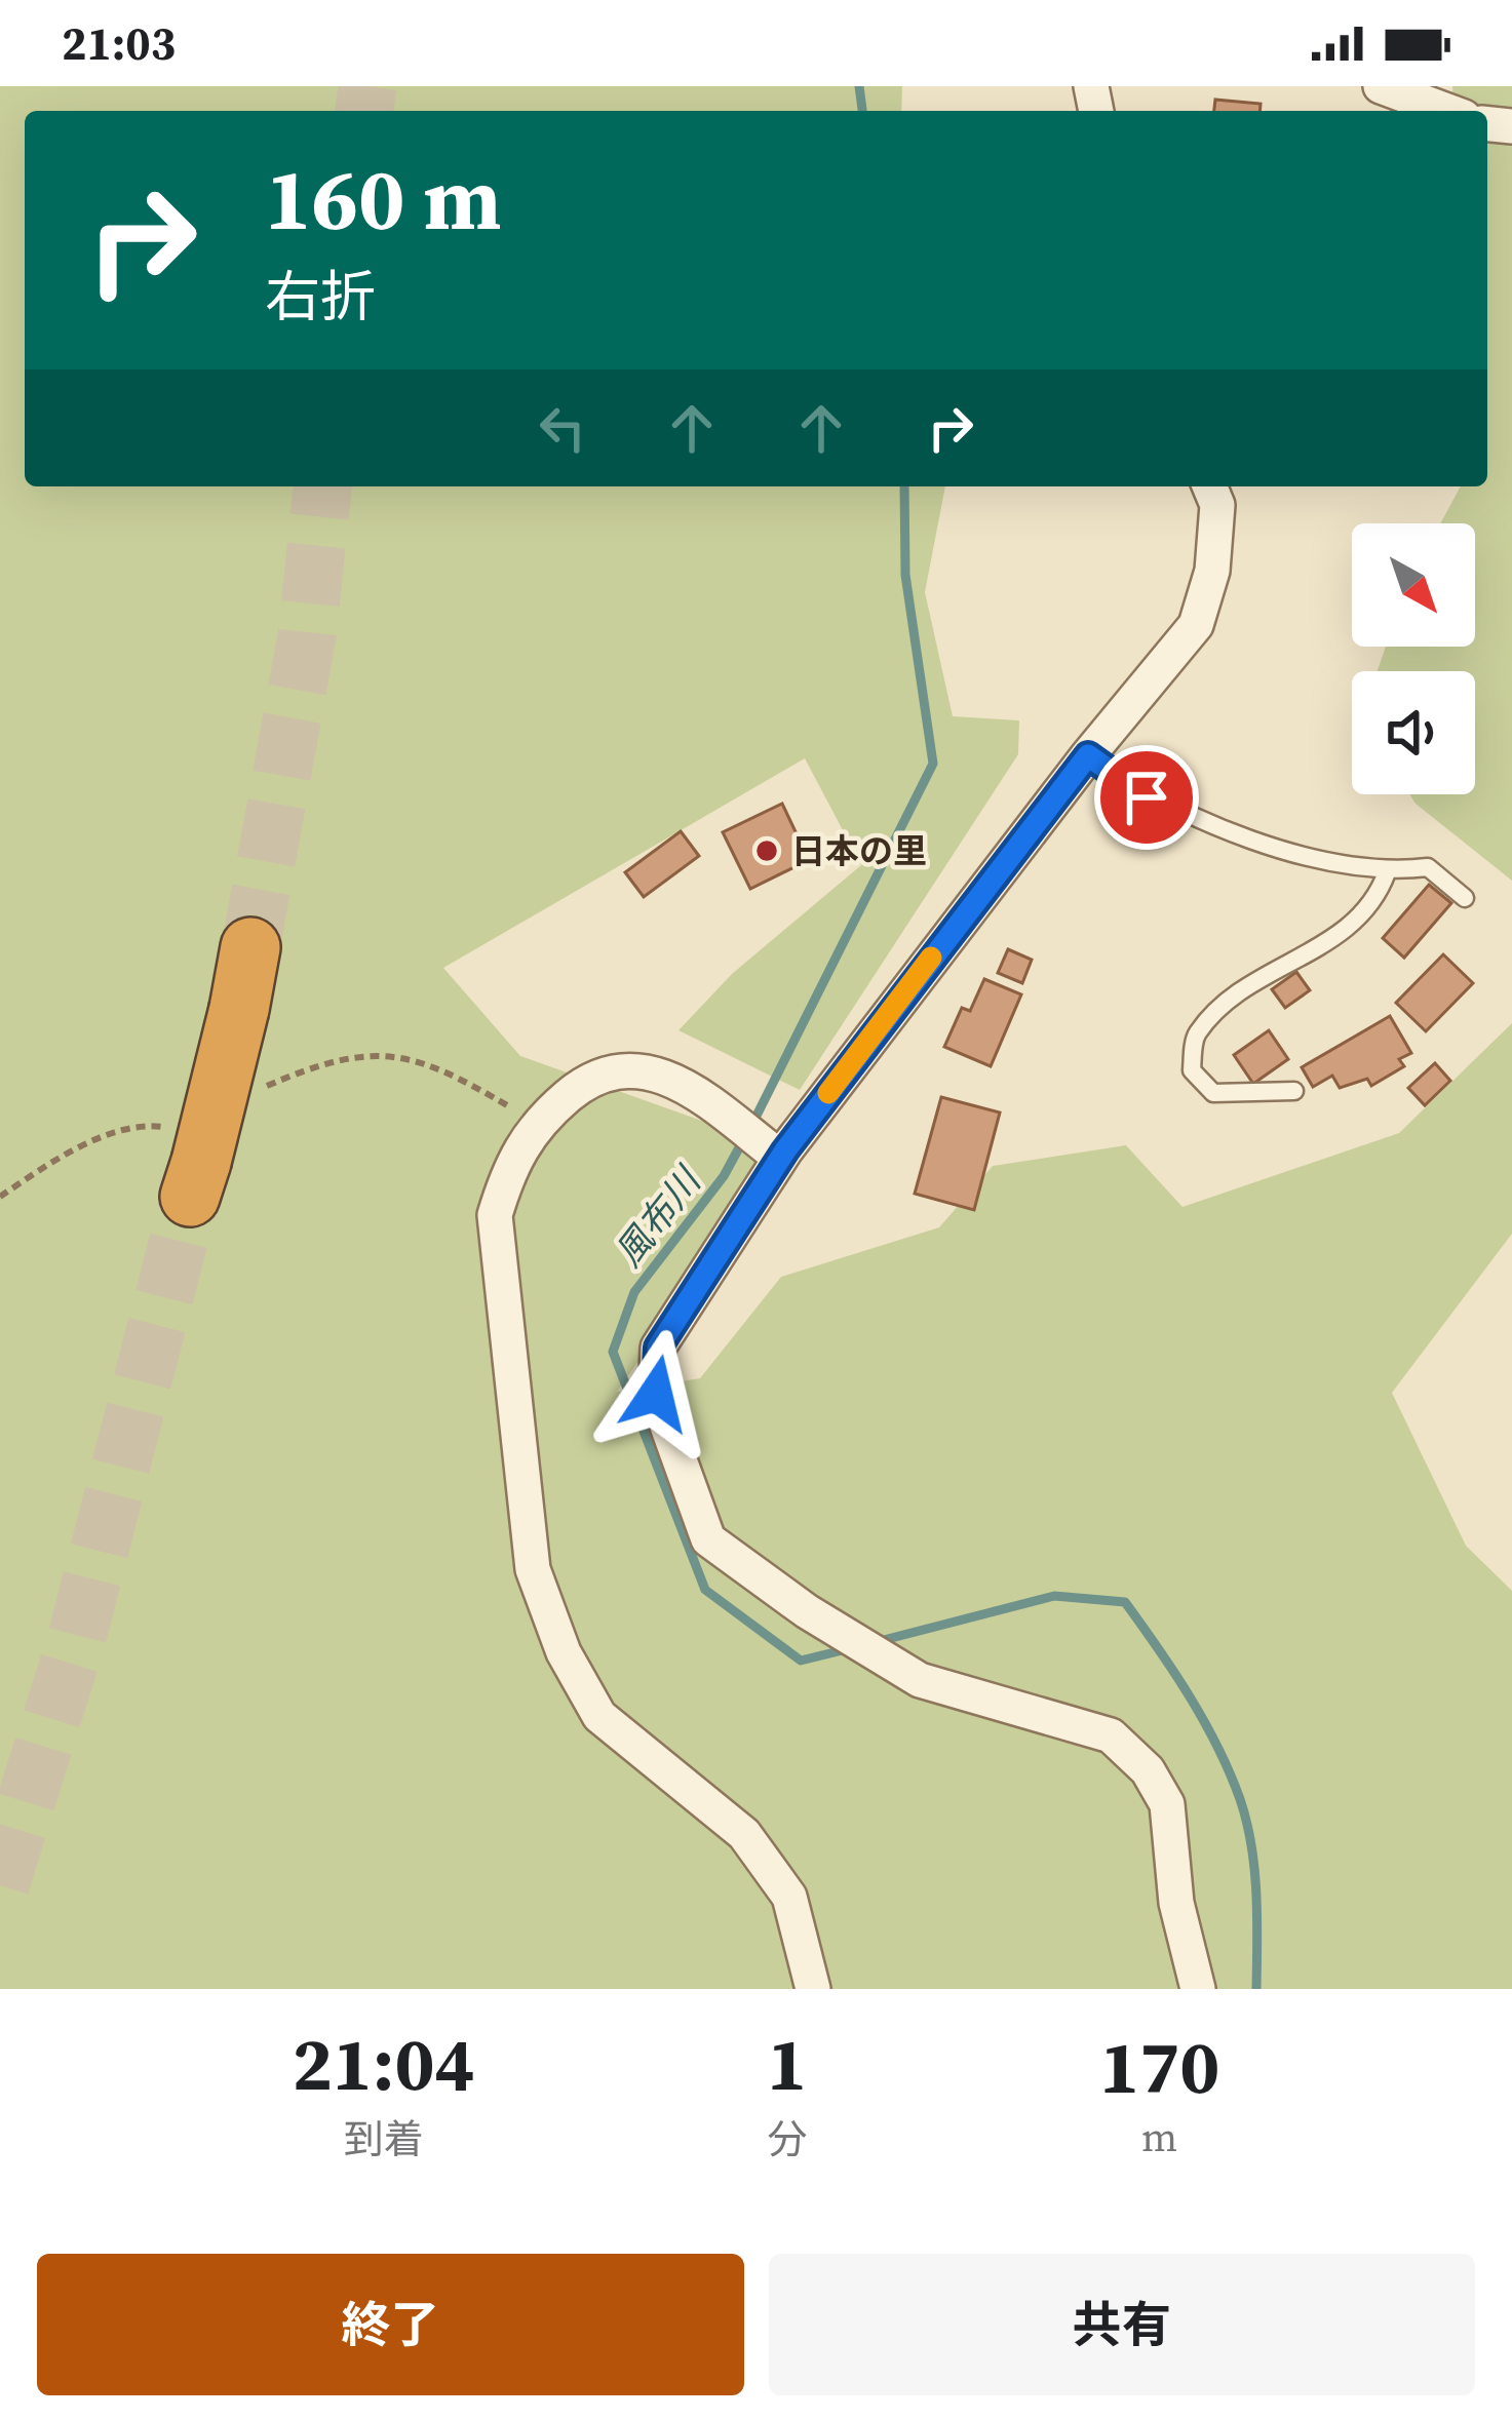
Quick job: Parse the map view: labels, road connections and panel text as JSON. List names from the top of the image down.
{
  "water": ["風布川"],
  "places": ["日本の里"],
  "north": "bottom right",
  "page": {
    "status": "21:03",
    "turn": ["160 m", "右折"],
    "eta": [
      "21:04",
      "到着",
      "1",
      "分",
      "170",
      "m"
    ],
    "buttons": ["終了", "共有"]
  }
}
